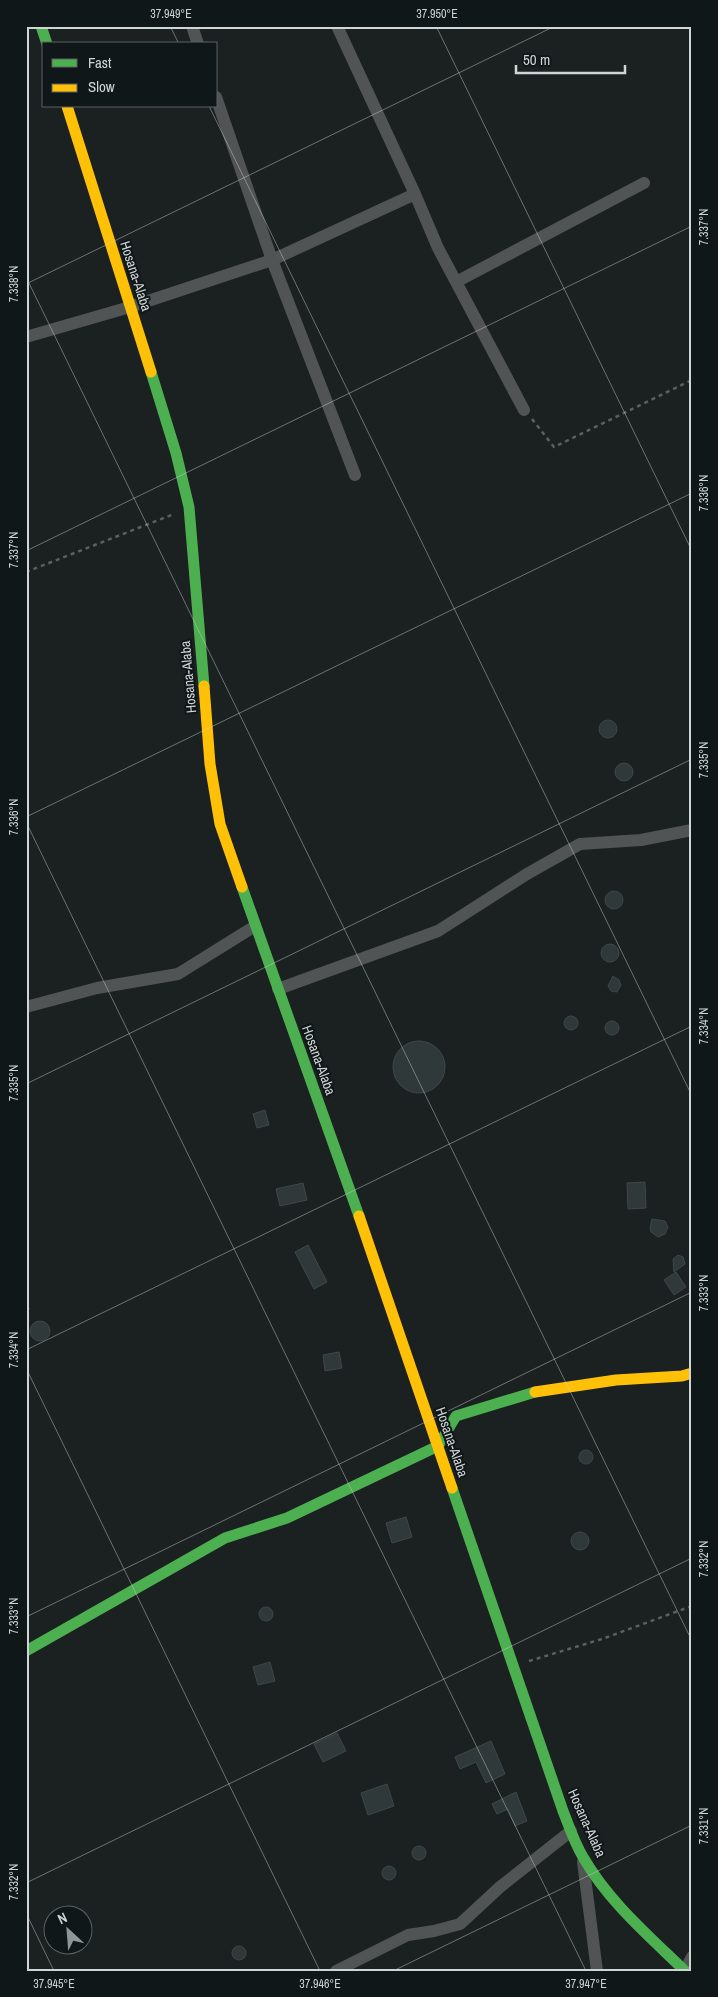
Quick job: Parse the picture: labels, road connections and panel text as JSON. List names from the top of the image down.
{
  "streets": {
    "main road": ["Hosana-Alaba"]
  },
  "legend": ["Fast", "Slow"],
  "scale_bar": "50 m",
  "north": "top left",
  "coordinates": [
    "37.949°E",
    "37.950°E",
    "7.337°N",
    "7.338°N",
    "7.336°N",
    "7.335°N",
    "7.334°N",
    "7.333°N",
    "7.332°N",
    "7.331°N",
    "37.945°E",
    "37.946°E",
    "37.947°E"
  ]
}
